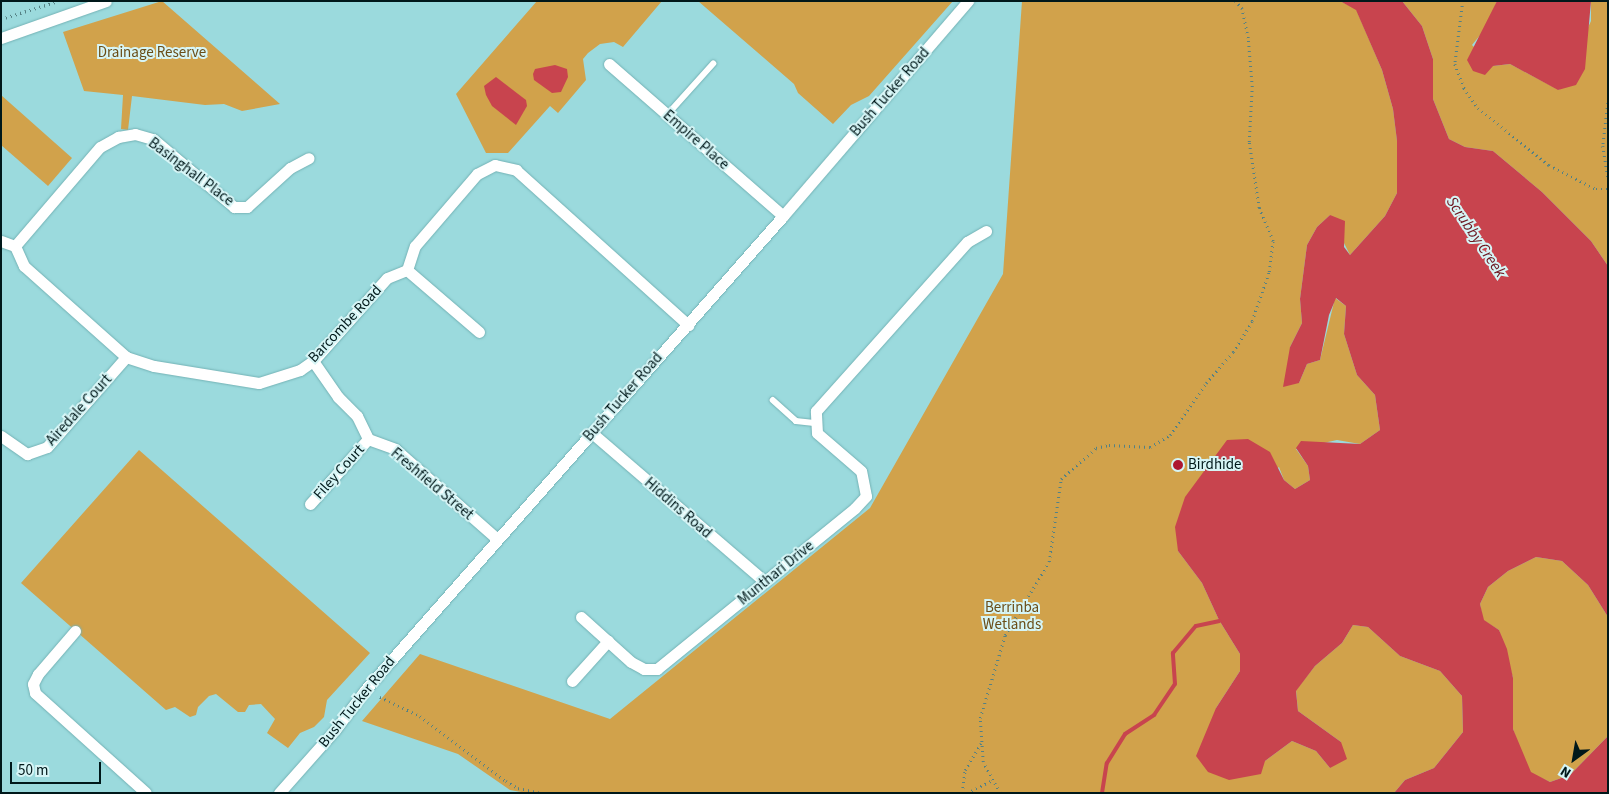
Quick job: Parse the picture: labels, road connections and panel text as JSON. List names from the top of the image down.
{
  "streets": {
    "street": [
      "Bush Tucker Road",
      "Empire Place",
      "Basinghall Place",
      "Barcombe Road",
      "Airedale Court",
      "Filey Court",
      "Freshfield Street",
      "Hiddins Road",
      "Munthari Drive"
    ]
  },
  "crossings": [
    ["Bush Tucker Road", "Empire Place"],
    ["Bush Tucker Road", "Freshfield Street"],
    ["Bush Tucker Road", "Hiddins Road"],
    ["Basinghall Place", "Barcombe Road"],
    ["Barcombe Road", "Airedale Court"],
    ["Filey Court", "Freshfield Street"],
    ["Hiddins Road", "Munthari Drive"]
  ],
  "water": ["Scrubby Creek"],
  "parks": ["Drainage Reserve", "Berrinba Wetlands"],
  "places": ["Birdhide"],
  "scale_bar": "50 m",
  "north": "bottom left"
}
